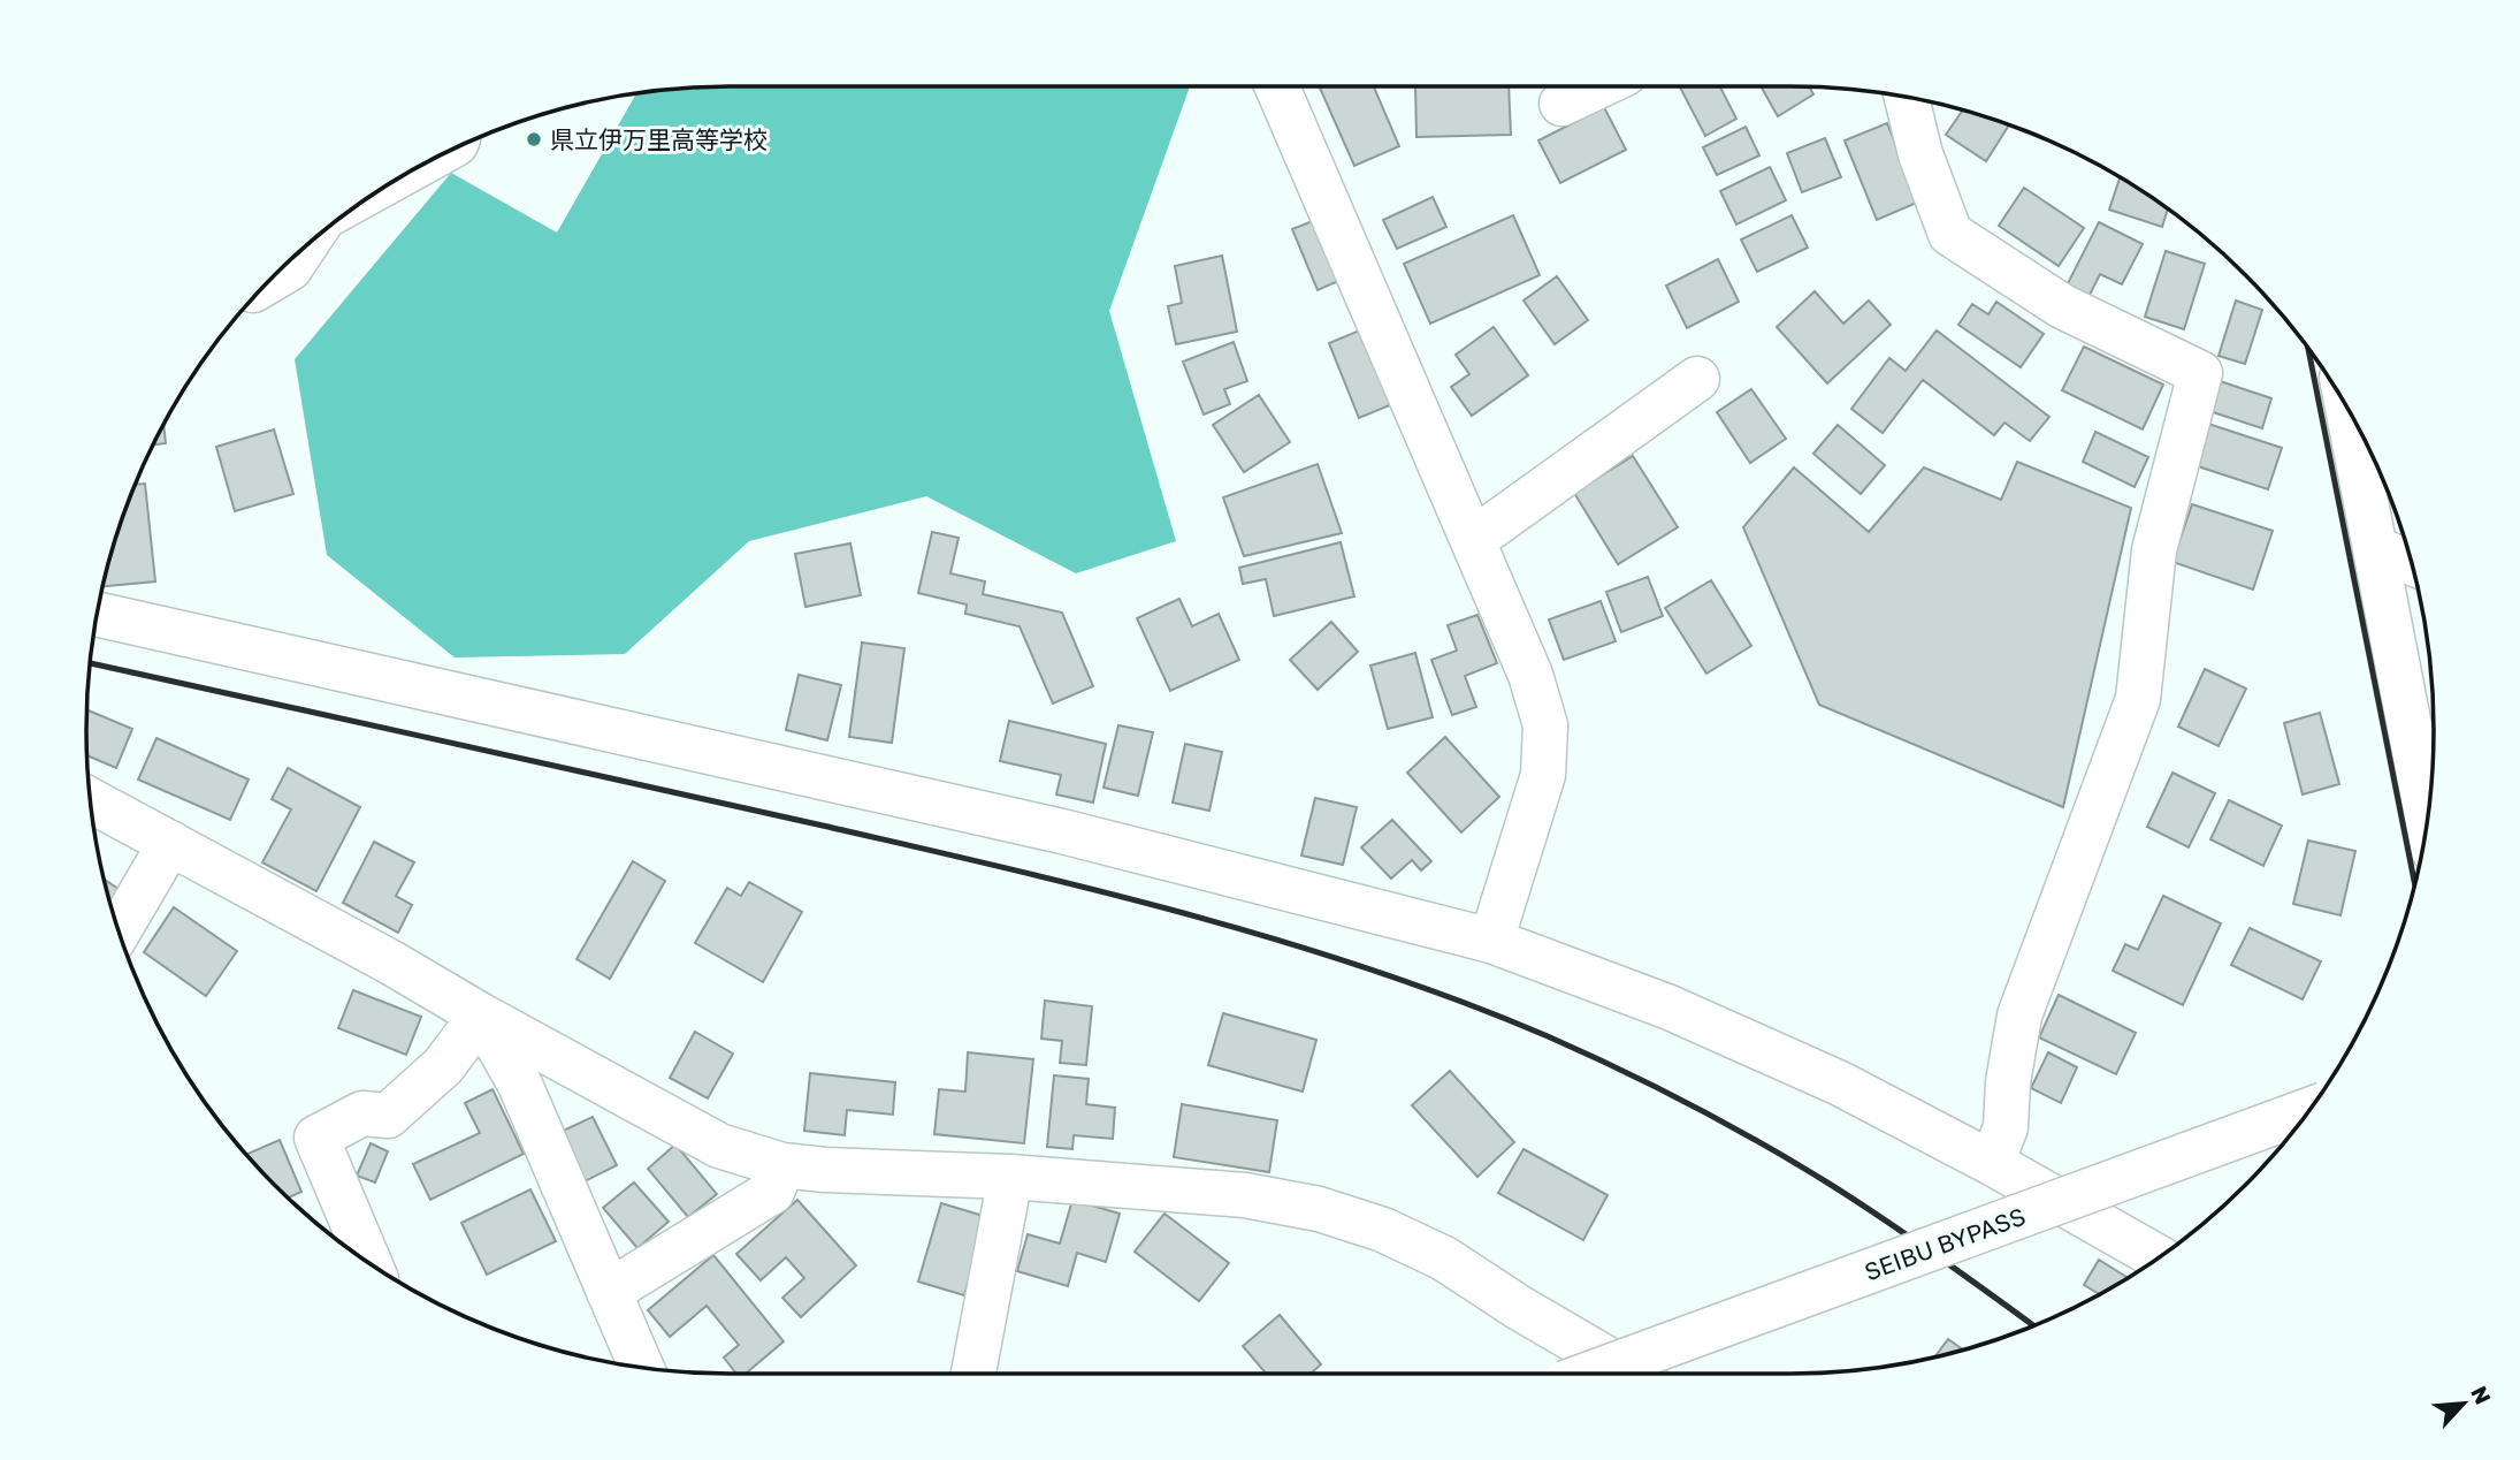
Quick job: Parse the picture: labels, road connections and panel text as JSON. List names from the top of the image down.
{
  "streets": {
    "main road": ["SEIBU BYPASS"]
  },
  "places": ["県立伊万里高等学校"],
  "north": "top right"
}
